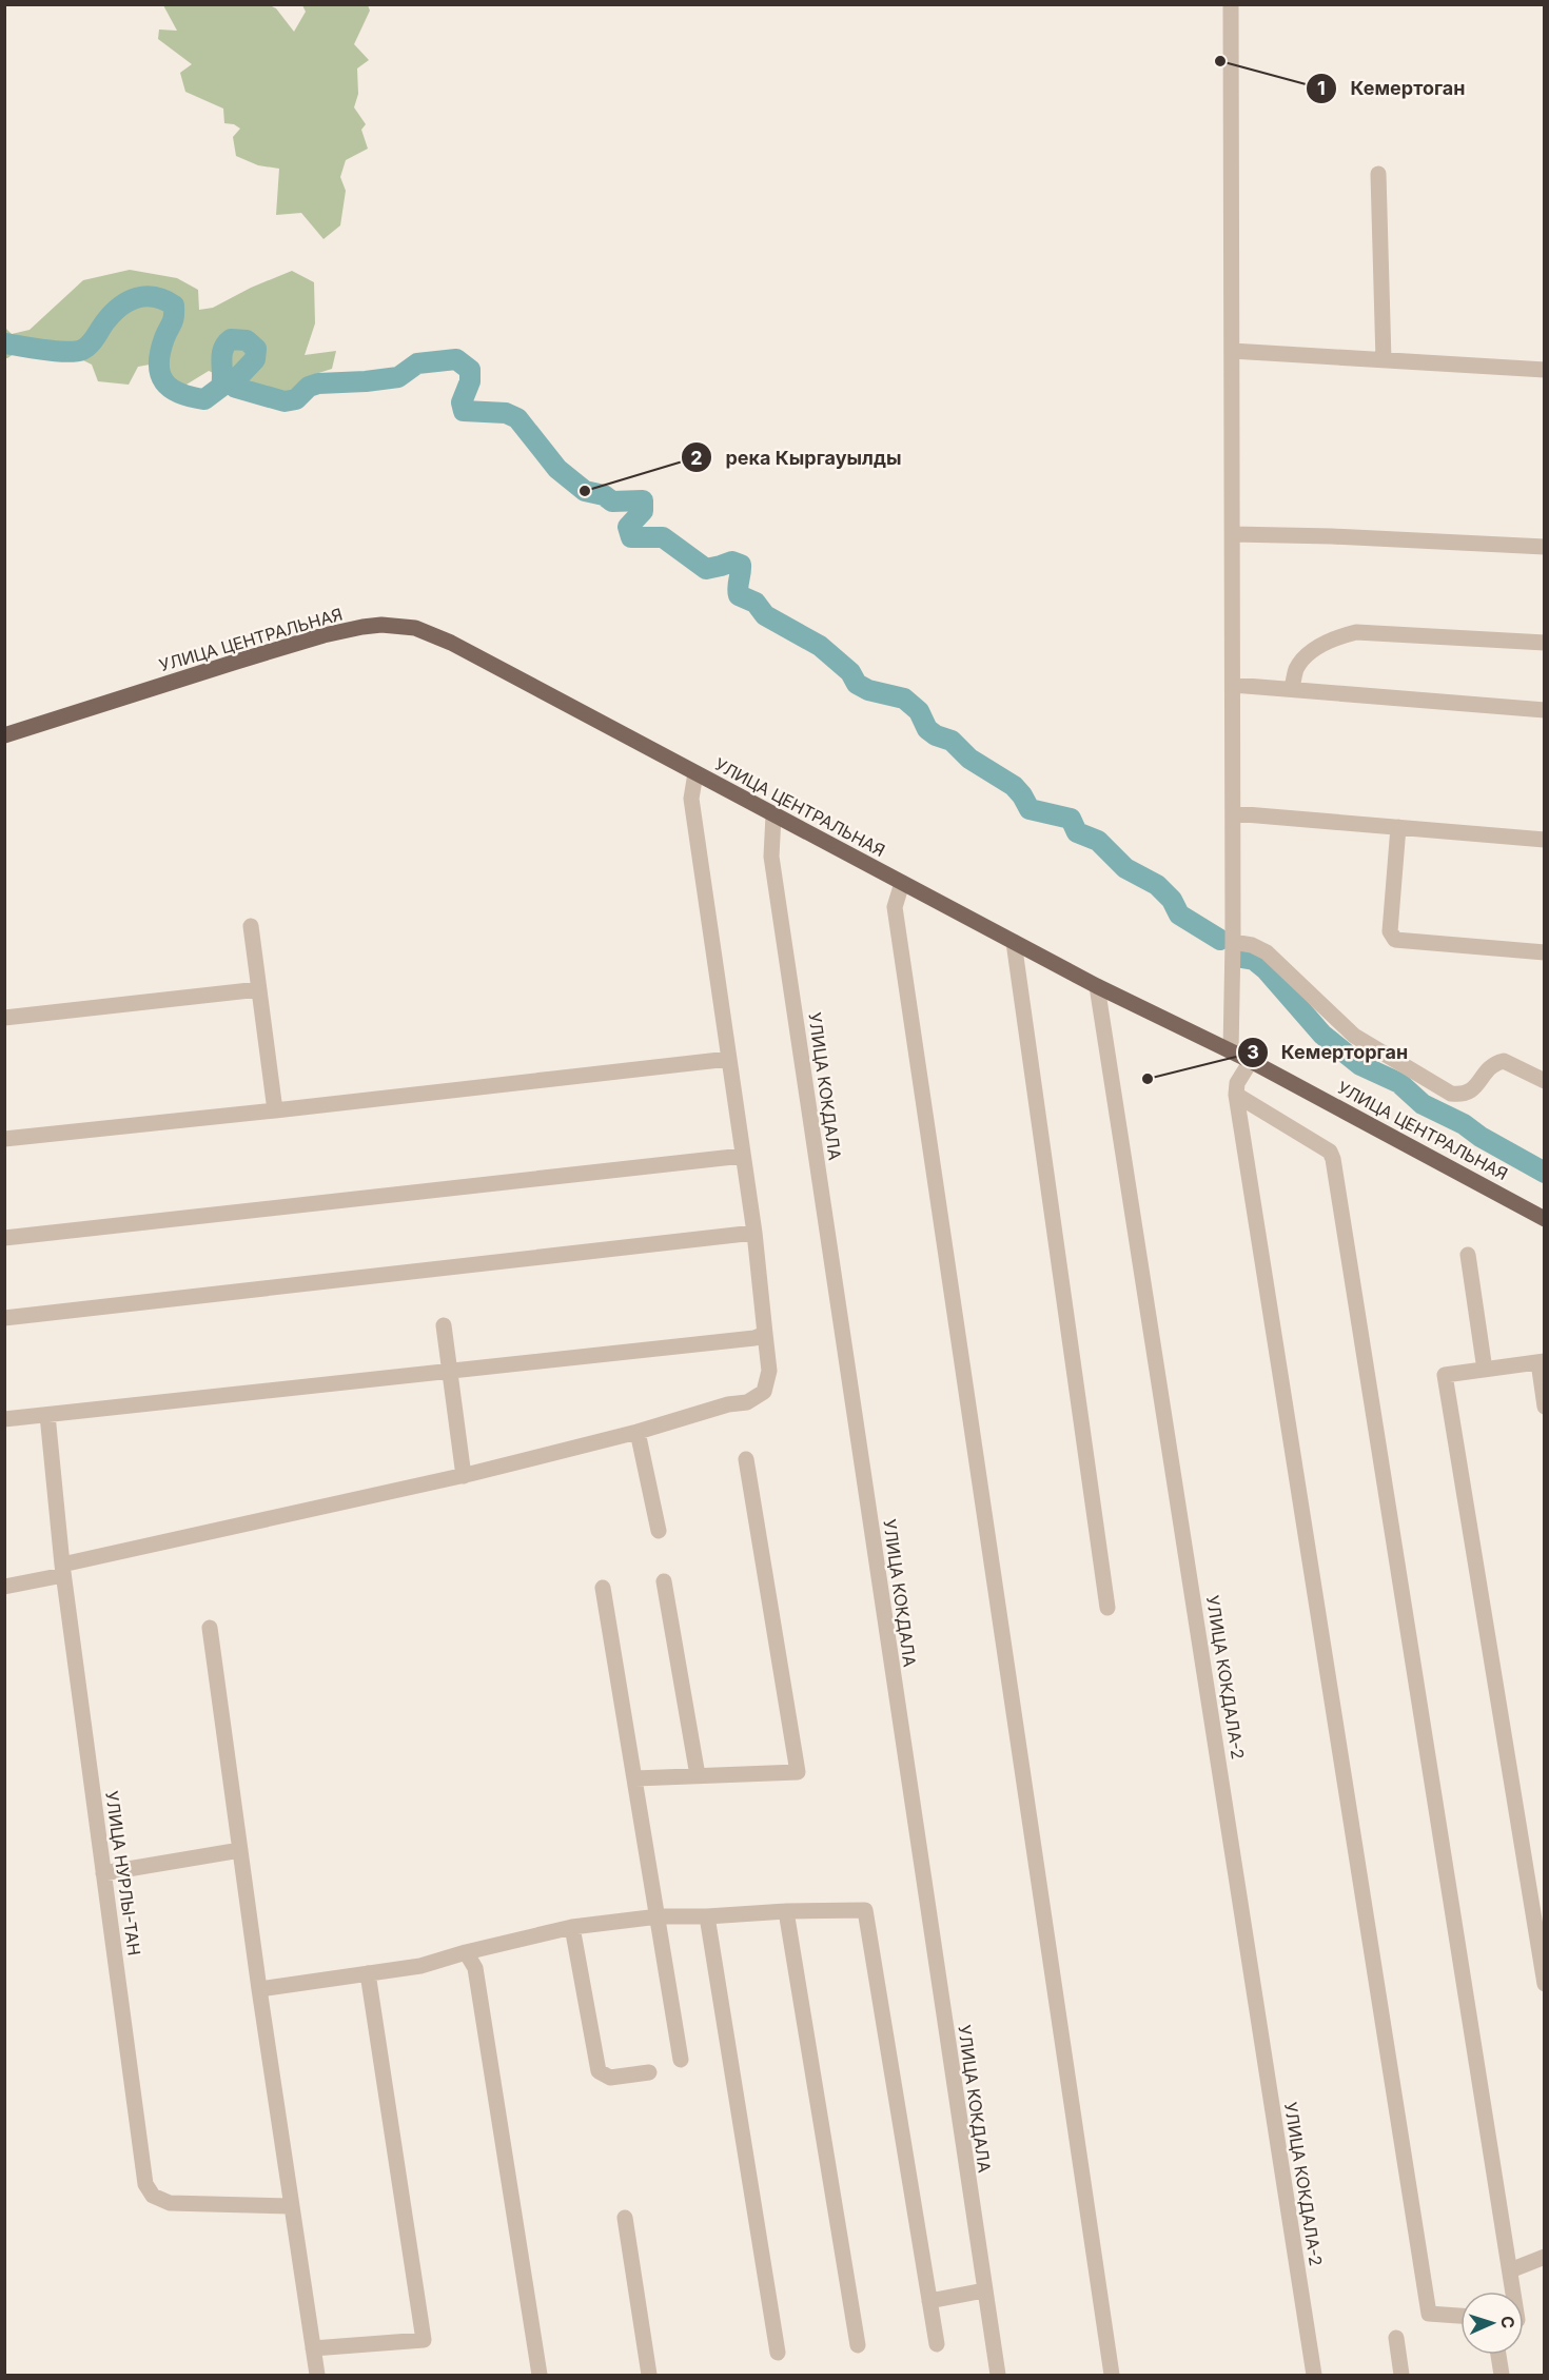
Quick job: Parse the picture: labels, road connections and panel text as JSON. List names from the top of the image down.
{
  "streets": {
    "main road": ["УЛИЦА ЦЕНТРАЛЬНАЯ"],
    "street": ["УЛИЦА КОКДАЛА", "УЛИЦА КОКДАЛА-2", "УЛИЦА НУРЛЫ-ТАН"]
  },
  "crossings": [
    ["УЛИЦА ЦЕНТРАЛЬНАЯ", "УЛИЦА КОКДАЛА"],
    ["УЛИЦА ЦЕНТРАЛЬНАЯ", "УЛИЦА КОКДАЛА-2"]
  ],
  "places": ["Кемертоган", "река Кыргауылды", "Кемерторган"],
  "north": "right"
}
